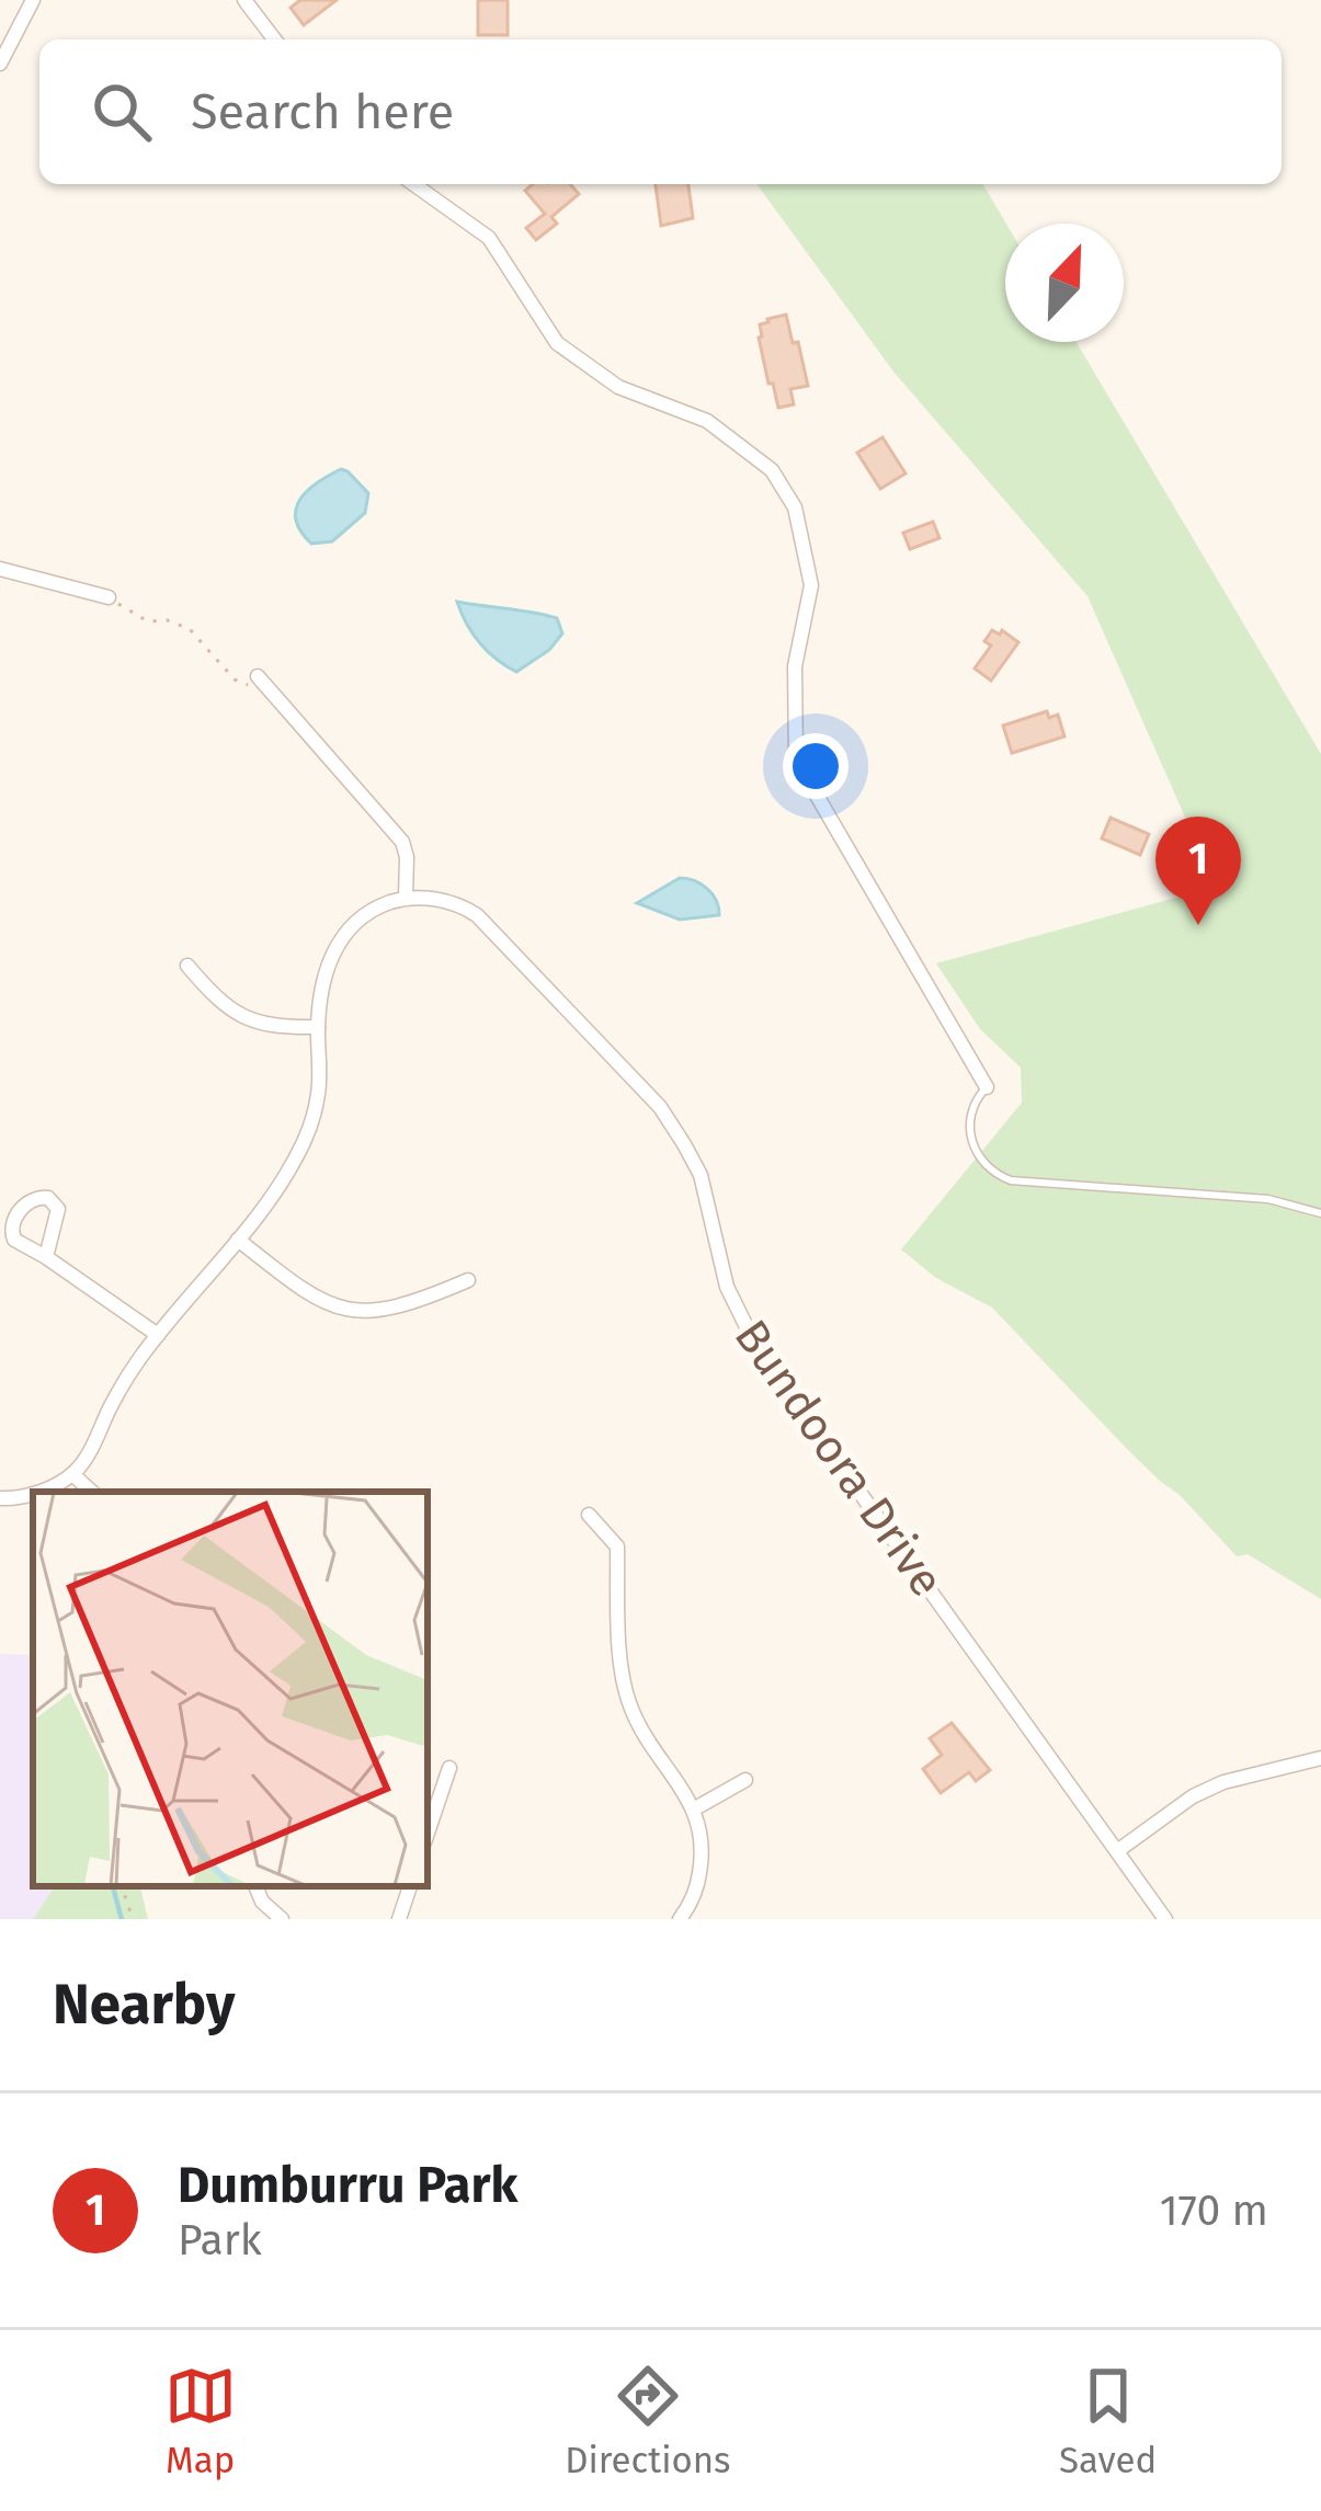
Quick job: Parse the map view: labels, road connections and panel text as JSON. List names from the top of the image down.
{
  "streets": {
    "street": ["Bundoora Drive"]
  },
  "north": "top right",
  "page": {
    "search": "Search here",
    "pins": "1",
    "heading": "Nearby",
    "list": [
      {
        "mark": "1",
        "name": "Dumburru Park",
        "note": "Park",
        "value": "170 m"
      }
    ],
    "nav": ["Map", "Directions", "Saved"]
  }
}
